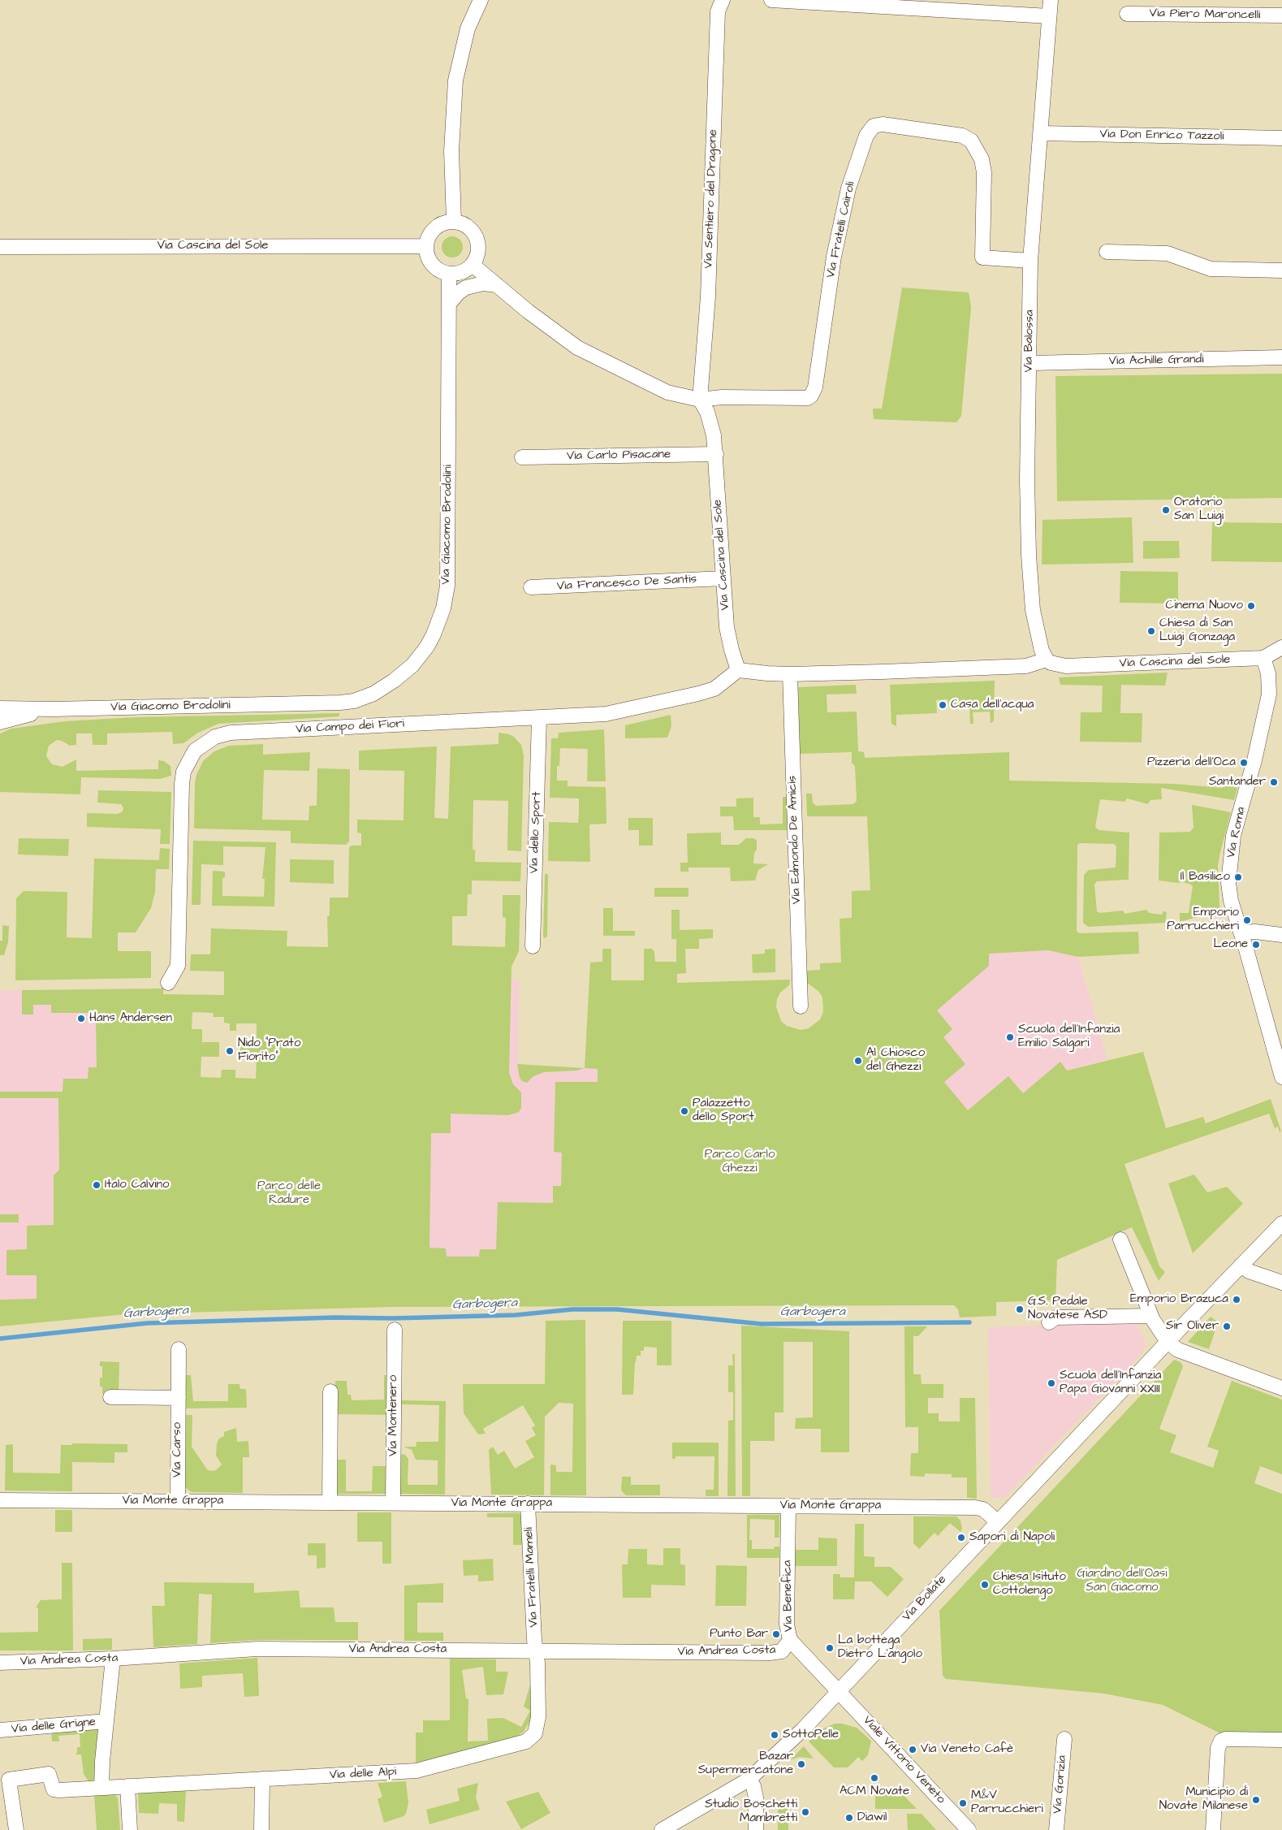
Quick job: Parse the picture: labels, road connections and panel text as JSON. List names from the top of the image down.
{
  "streets": {
    "street": [
      "Via Piero Maroncelli",
      "Via Don Enrico Tazzoli",
      "Via Sentiero del Dragone",
      "Via Fratelli Cairoli",
      "Via Cascina del Sole",
      "Via Balossa",
      "Via Achille Grandi",
      "Via Carlo Pisacane",
      "Via Giacomo Brodolini",
      "Via Francesco De Santis",
      "Via Campo dei Fiori",
      "Via dello Sport",
      "Via Roma",
      "Via Edmondo De Amicis",
      "Via Montenero",
      "Via Carso",
      "Via Monte Grappa",
      "Via Fratelli Mameli",
      "Via Benefica",
      "Via Bollate",
      "Via Andrea Costa",
      "Via delle Grigne",
      "Viale Vittorio Veneto",
      "Via delle Alpi",
      "Via Gorizia"
    ]
  },
  "crossings": [
    ["Via Don Enrico Tazzoli", "Via Balossa"],
    ["Via Sentiero del Dragone", "Via Fratelli Cairoli"],
    ["Via Sentiero del Dragone", "Via Cascina del Sole"],
    ["Via Fratelli Cairoli", "Via Cascina del Sole"],
    ["Via Fratelli Cairoli", "Via Balossa"],
    ["Via Cascina del Sole", "Via Balossa"],
    ["Via Cascina del Sole", "Via Carlo Pisacane"],
    ["Via Cascina del Sole", "Via Giacomo Brodolini"],
    ["Via Cascina del Sole", "Via Francesco De Santis"],
    ["Via Cascina del Sole", "Via Campo dei Fiori"],
    ["Via Cascina del Sole", "Via Roma"],
    ["Via Balossa", "Via Achille Grandi"],
    ["Via Campo dei Fiori", "Via dello Sport"],
    ["Via Montenero", "Via Monte Grappa"],
    ["Via Carso", "Via Monte Grappa"],
    ["Via Monte Grappa", "Via Fratelli Mameli"],
    ["Via Monte Grappa", "Via Benefica"],
    ["Via Monte Grappa", "Via Bollate"],
    ["Via Fratelli Mameli", "Via Andrea Costa"],
    ["Via Fratelli Mameli", "Via delle Alpi"],
    ["Via Benefica", "Via Bollate"],
    ["Via Benefica", "Via Andrea Costa"],
    ["Via Benefica", "Viale Vittorio Veneto"],
    ["Via Bollate", "Viale Vittorio Veneto"],
    ["Via Andrea Costa", "Via delle Alpi"]
  ],
  "water": ["Garbogera"],
  "parks": ["Parco Carlo Ghezzi", "Parco delle Radure", "Giardino dell'Oasi San Giacomo"],
  "places": [
    "Oratorio San Luigi",
    "Cinema Nuovo",
    "Chiesa di San Luigi Gonzaga",
    "Casa dell'acqua",
    "Pizzeria dell'Oca",
    "Santander",
    "Il Basilico",
    "Emporio Parrucchieri",
    "Leone",
    "Hans Andersen",
    "Scuola dell'Infanzia Emilio Salgari",
    "Nido \"Prato Fiorito\"",
    "Al Chiosco del Ghezzi",
    "Palazzetto dello Sport",
    "Italo Calvino",
    "Emporio Brazuca",
    "G.S. Pedale Novatese ASD",
    "Sir Oliver",
    "Scuola dell'Infanzia Papa Giovanni XXIII",
    "Sapori di Napoli",
    "Chiesa Isituto Cottolengo",
    "Punto Bar",
    "La bottega Dietro L'angolo",
    "SottoPelle",
    "Via Veneto Cafè",
    "Bazar Supermercatone",
    "ACM Novate",
    "Municipio di Novate Milanese",
    "M&V Parrucchieri",
    "Studio Boschetti Mambretti",
    "Diawil"
  ]
}
